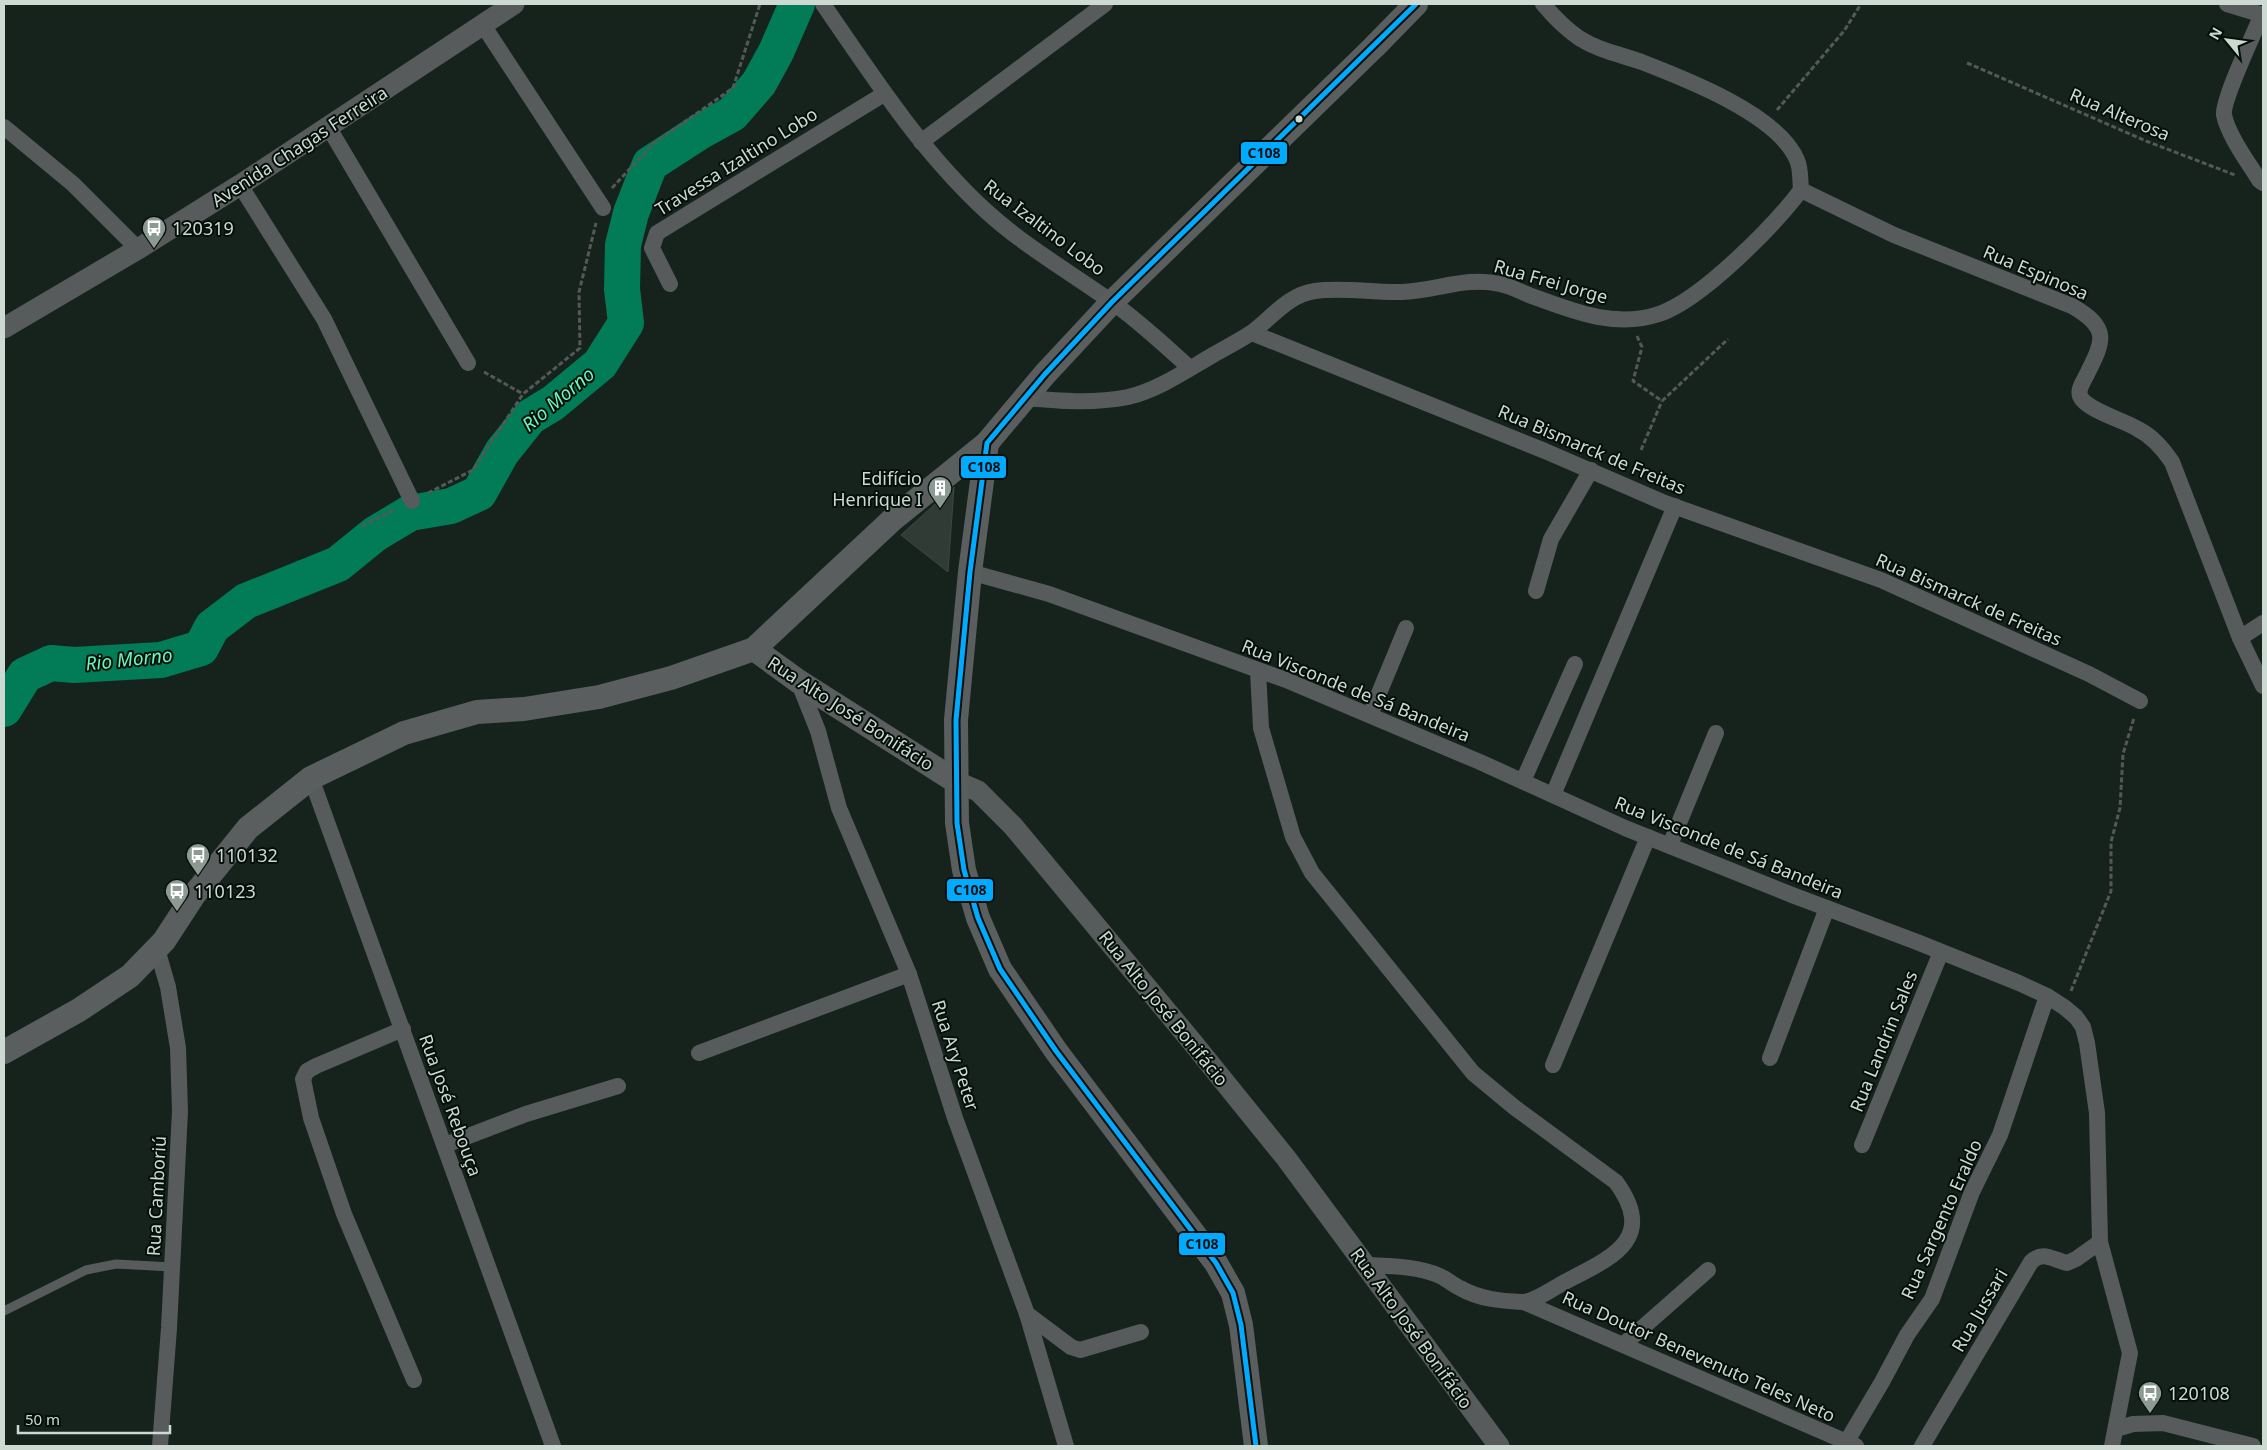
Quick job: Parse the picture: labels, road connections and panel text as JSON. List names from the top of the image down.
{
  "streets": {
    "main road": ["Rua Alto José Bonifácio"],
    "street": [
      "Avenida Chagas Ferreira",
      "Travessa Izaltino Lobo",
      "Rua Izaltino Lobo",
      "Rua Espinosa",
      "Rua Frei Jorge",
      "Rua Bismarck de Freitas",
      "Rua Visconde de Sá Bandeira",
      "Rua Landrin Sales",
      "Rua Ary Peter",
      "Rua José Rebouça",
      "Rua Camboriú",
      "Rua Sargento Eraldo",
      "Rua Jussari",
      "Rua Doutor Benevenuto Teles Neto"
    ],
    "path": ["Rua Alterosa"]
  },
  "crossings": [
    ["Travessa Izaltino Lobo", "Rua Izaltino Lobo"],
    ["Rua Espinosa", "Rua Frei Jorge"],
    ["Rua Frei Jorge", "Rua Bismarck de Freitas"],
    ["Rua Visconde de Sá Bandeira", "Rua Landrin Sales"],
    ["Rua Visconde de Sá Bandeira", "Rua Sargento Eraldo"],
    ["Rua Visconde de Sá Bandeira", "Rua Jussari"],
    ["Rua Alto José Bonifácio", "Rua Ary Peter"],
    ["Rua Sargento Eraldo", "Rua Doutor Benevenuto Teles Neto"]
  ],
  "water": ["Rio Morno"],
  "places": {
    "bus stop": [
      "120319",
      "110132",
      "110123",
      "120108"
    ],
    "building": ["Edifício Henrique I"]
  },
  "lines": ["transit line C108"],
  "scale_bar": "50 m",
  "north": "top left"
}
